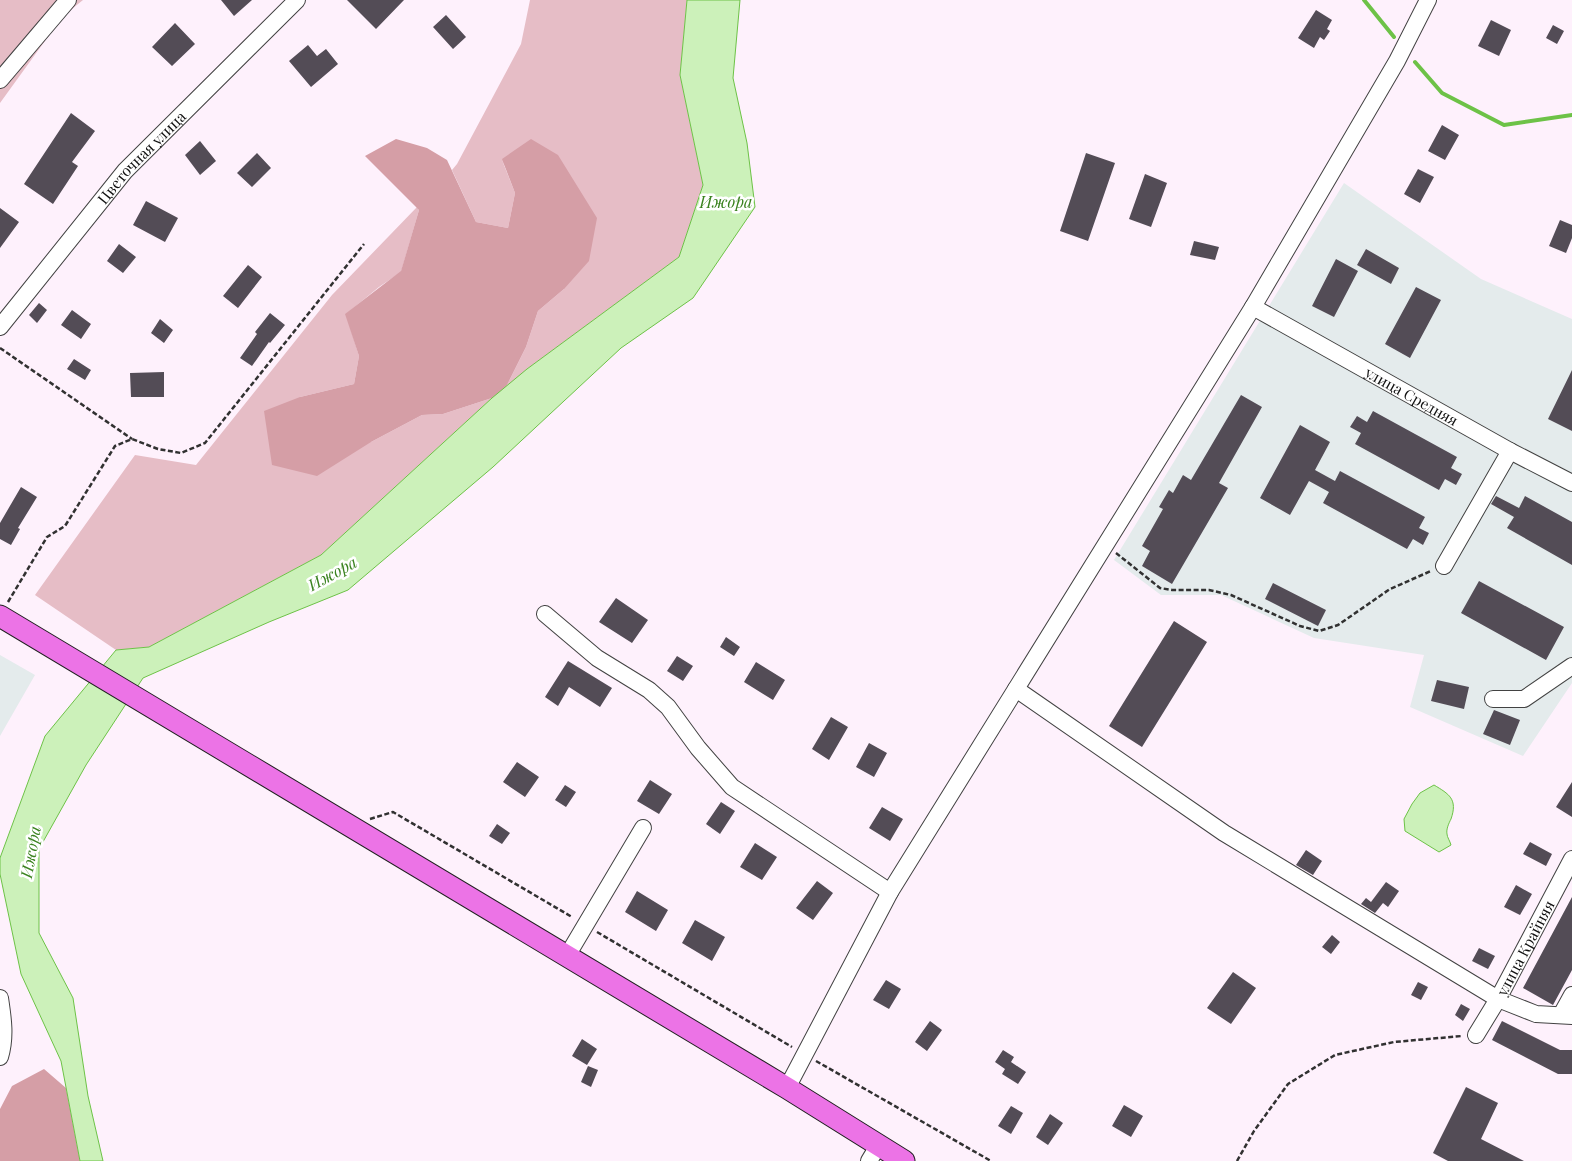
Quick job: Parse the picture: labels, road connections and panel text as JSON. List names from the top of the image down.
{
  "streets": {
    "street": ["Цветочная улица", "улица Средняя", "улица Крайняя"]
  },
  "water": ["Ижора"]
}
